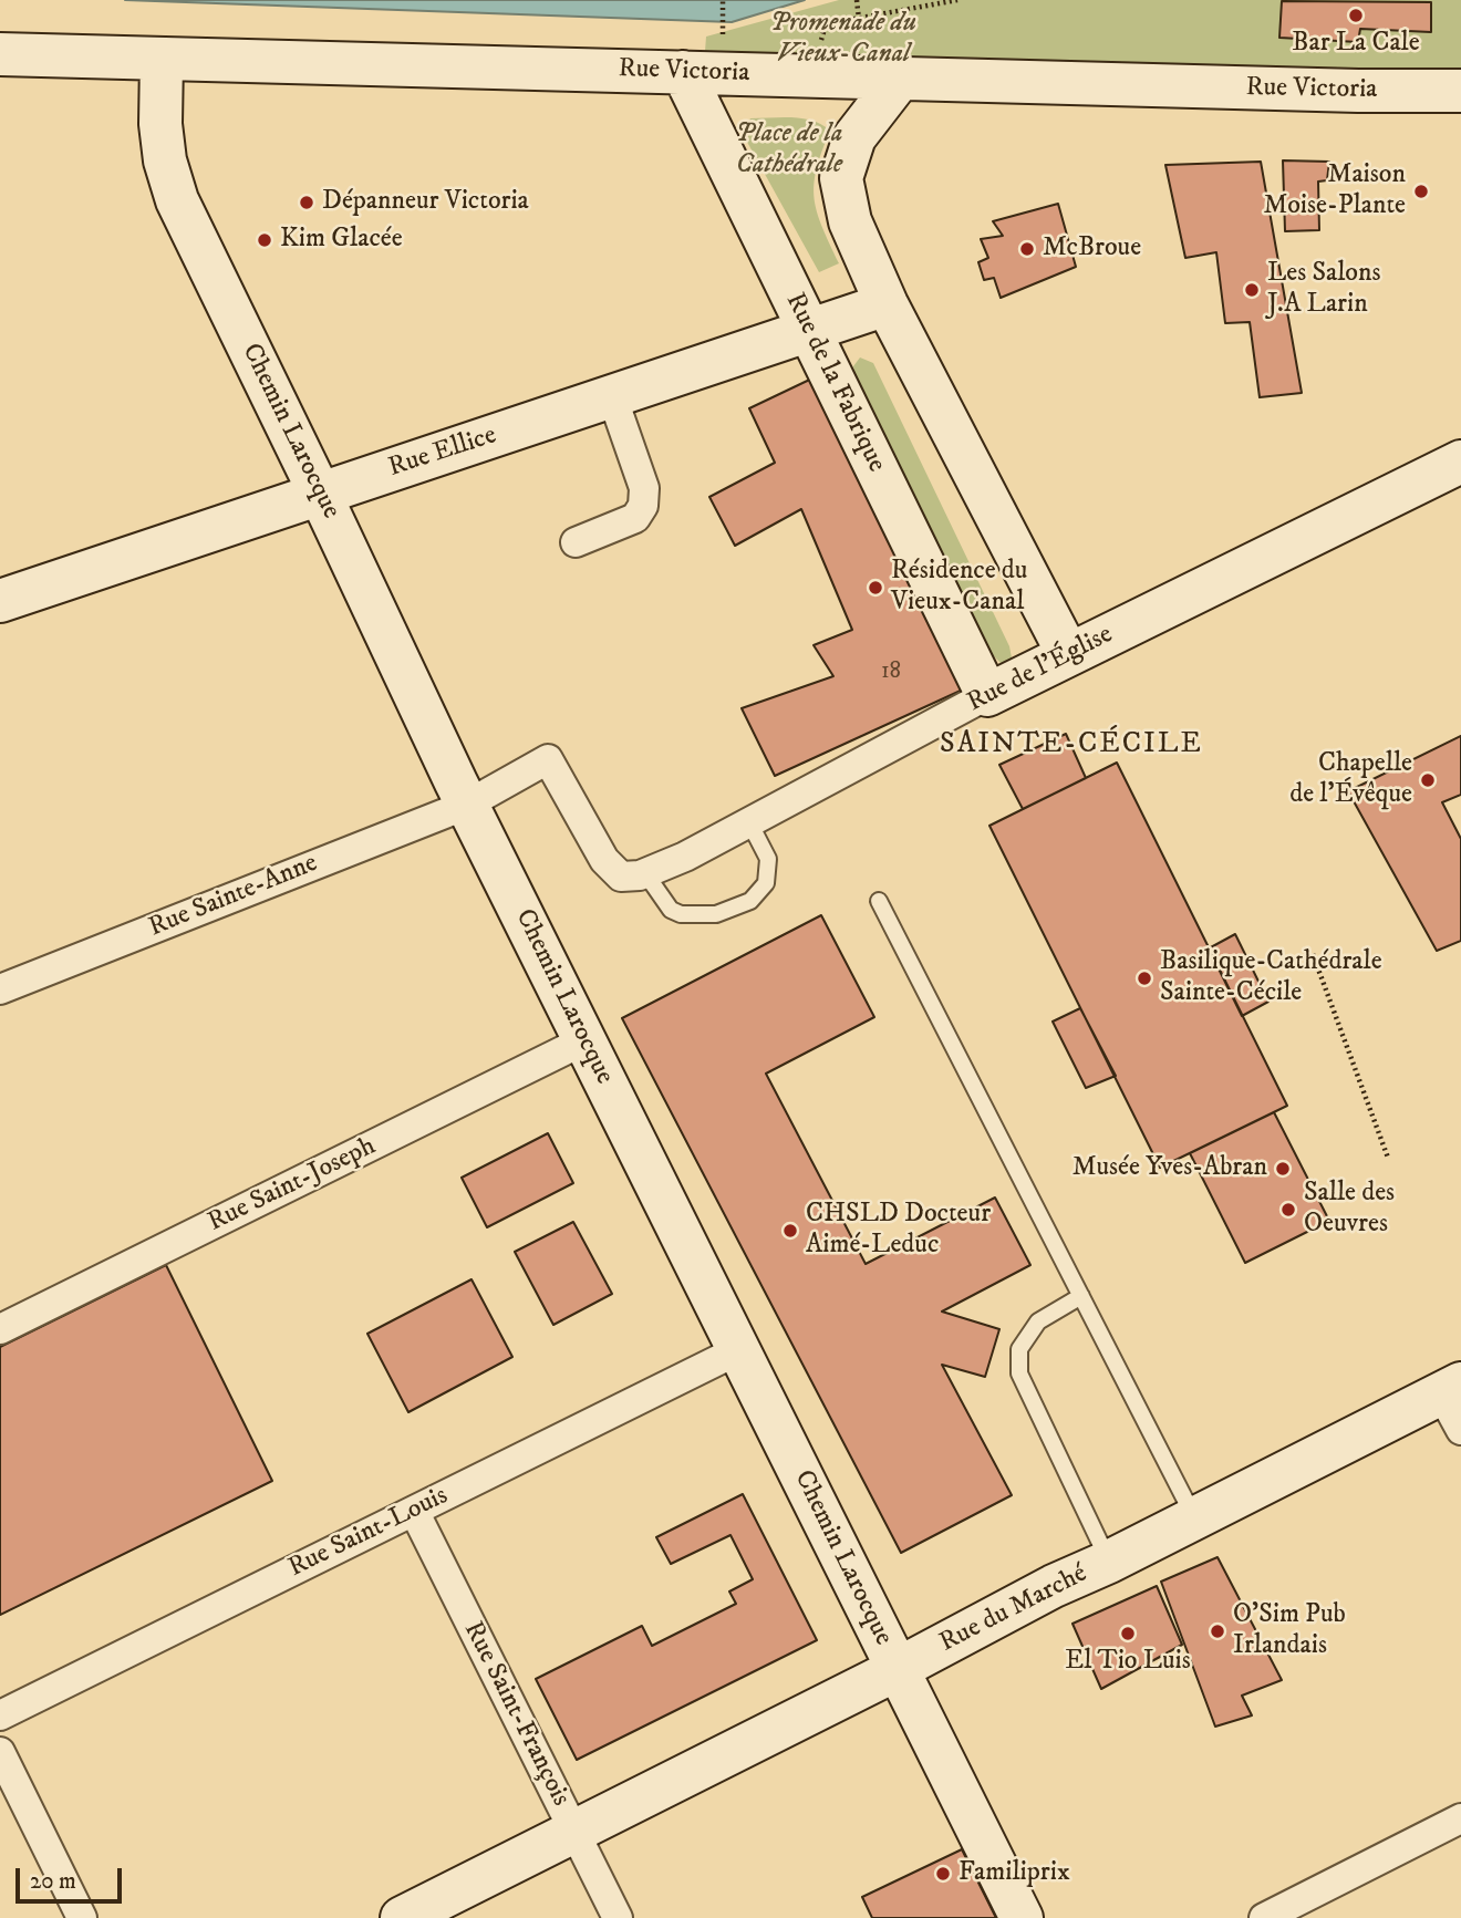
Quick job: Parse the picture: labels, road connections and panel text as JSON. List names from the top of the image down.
{
  "streets": {
    "street": [
      "Rue Victoria",
      "Rue de la Fabrique",
      "Chemin Larocque",
      "Rue Ellice",
      "Rue de l'Église",
      "Rue Sainte-Anne",
      "Rue Saint-Joseph",
      "Rue Saint-Louis",
      "Rue du Marché",
      "Rue Saint-François"
    ]
  },
  "crossings": [
    ["Rue Victoria", "Rue de la Fabrique"],
    ["Rue Victoria", "Chemin Larocque"],
    ["Rue de la Fabrique", "Rue Ellice"],
    ["Rue de la Fabrique", "Rue de l'Église"],
    ["Chemin Larocque", "Rue Ellice"],
    ["Chemin Larocque", "Rue Sainte-Anne"],
    ["Chemin Larocque", "Rue Saint-Joseph"],
    ["Chemin Larocque", "Rue Saint-Louis"],
    ["Chemin Larocque", "Rue du Marché"],
    ["Rue Saint-Louis", "Rue Saint-François"],
    ["Rue du Marché", "Rue Saint-François"]
  ],
  "districts": ["SAINTE-CÉCILE"],
  "parks": ["Promenade du Vieux-Canal", "Place de la Cathédrale"],
  "places": [
    "Bar La Cale",
    "Maison Moise-Plante",
    "Dépanneur Victoria",
    "Kim Glacée",
    "McBroue",
    "Les Salons J.A Larin",
    "Résidence du Vieux-Canal",
    "Chapelle de l'Évêque",
    "Basilique-Cathédrale Sainte-Cécile",
    "Musée Yves-Abran",
    "Salle des Oeuvres",
    "CHSLD Docteur Aimé-Leduc",
    "O'Sim Pub Irlandais",
    "El Tio Luis",
    "Familiprix"
  ],
  "house_numbers": ["18"],
  "scale_bar": "20 m"
}
